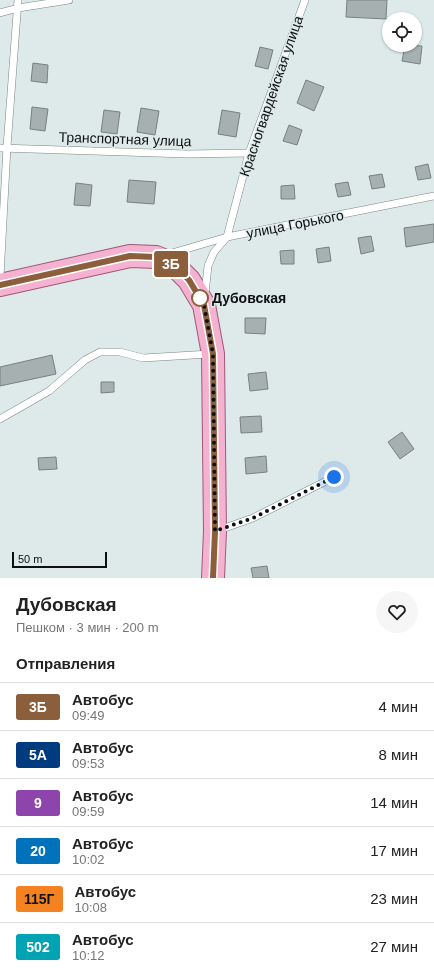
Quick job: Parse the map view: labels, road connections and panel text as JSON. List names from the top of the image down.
{
  "streets": {
    "main road": ["улица Горького"],
    "lane": ["Красногвардейская улица", "Транспортная улица"]
  },
  "crossings": [
    ["Красногвардейская улица", "Транспортная улица"],
    ["Красногвардейская улица", "улица Горького"]
  ],
  "places": ["Дубовская"],
  "lines": ["bus line 3Б"],
  "scale_bar": "50 m",
  "page": {
    "on_map": "3Б",
    "scale": "50 m",
    "heading": [
      ["Дубовская", "Пешком · 3 мин · 200 m"],
      "Отправления"
    ],
    "list": [
      {
        "mark": "3Б",
        "name": "Автобус",
        "note": "09:49",
        "value": "4 мин"
      },
      {
        "mark": "5А",
        "name": "Автобус",
        "note": "09:53",
        "value": "8 мин"
      },
      {
        "mark": "9",
        "name": "Автобус",
        "note": "09:59",
        "value": "14 мин"
      },
      {
        "mark": "20",
        "name": "Автобус",
        "note": "10:02",
        "value": "17 мин"
      },
      {
        "mark": "115Г",
        "name": "Автобус",
        "note": "10:08",
        "value": "23 мин"
      },
      {
        "mark": "502",
        "name": "Автобус",
        "note": "10:12",
        "value": "27 мин"
      }
    ]
  }
}
